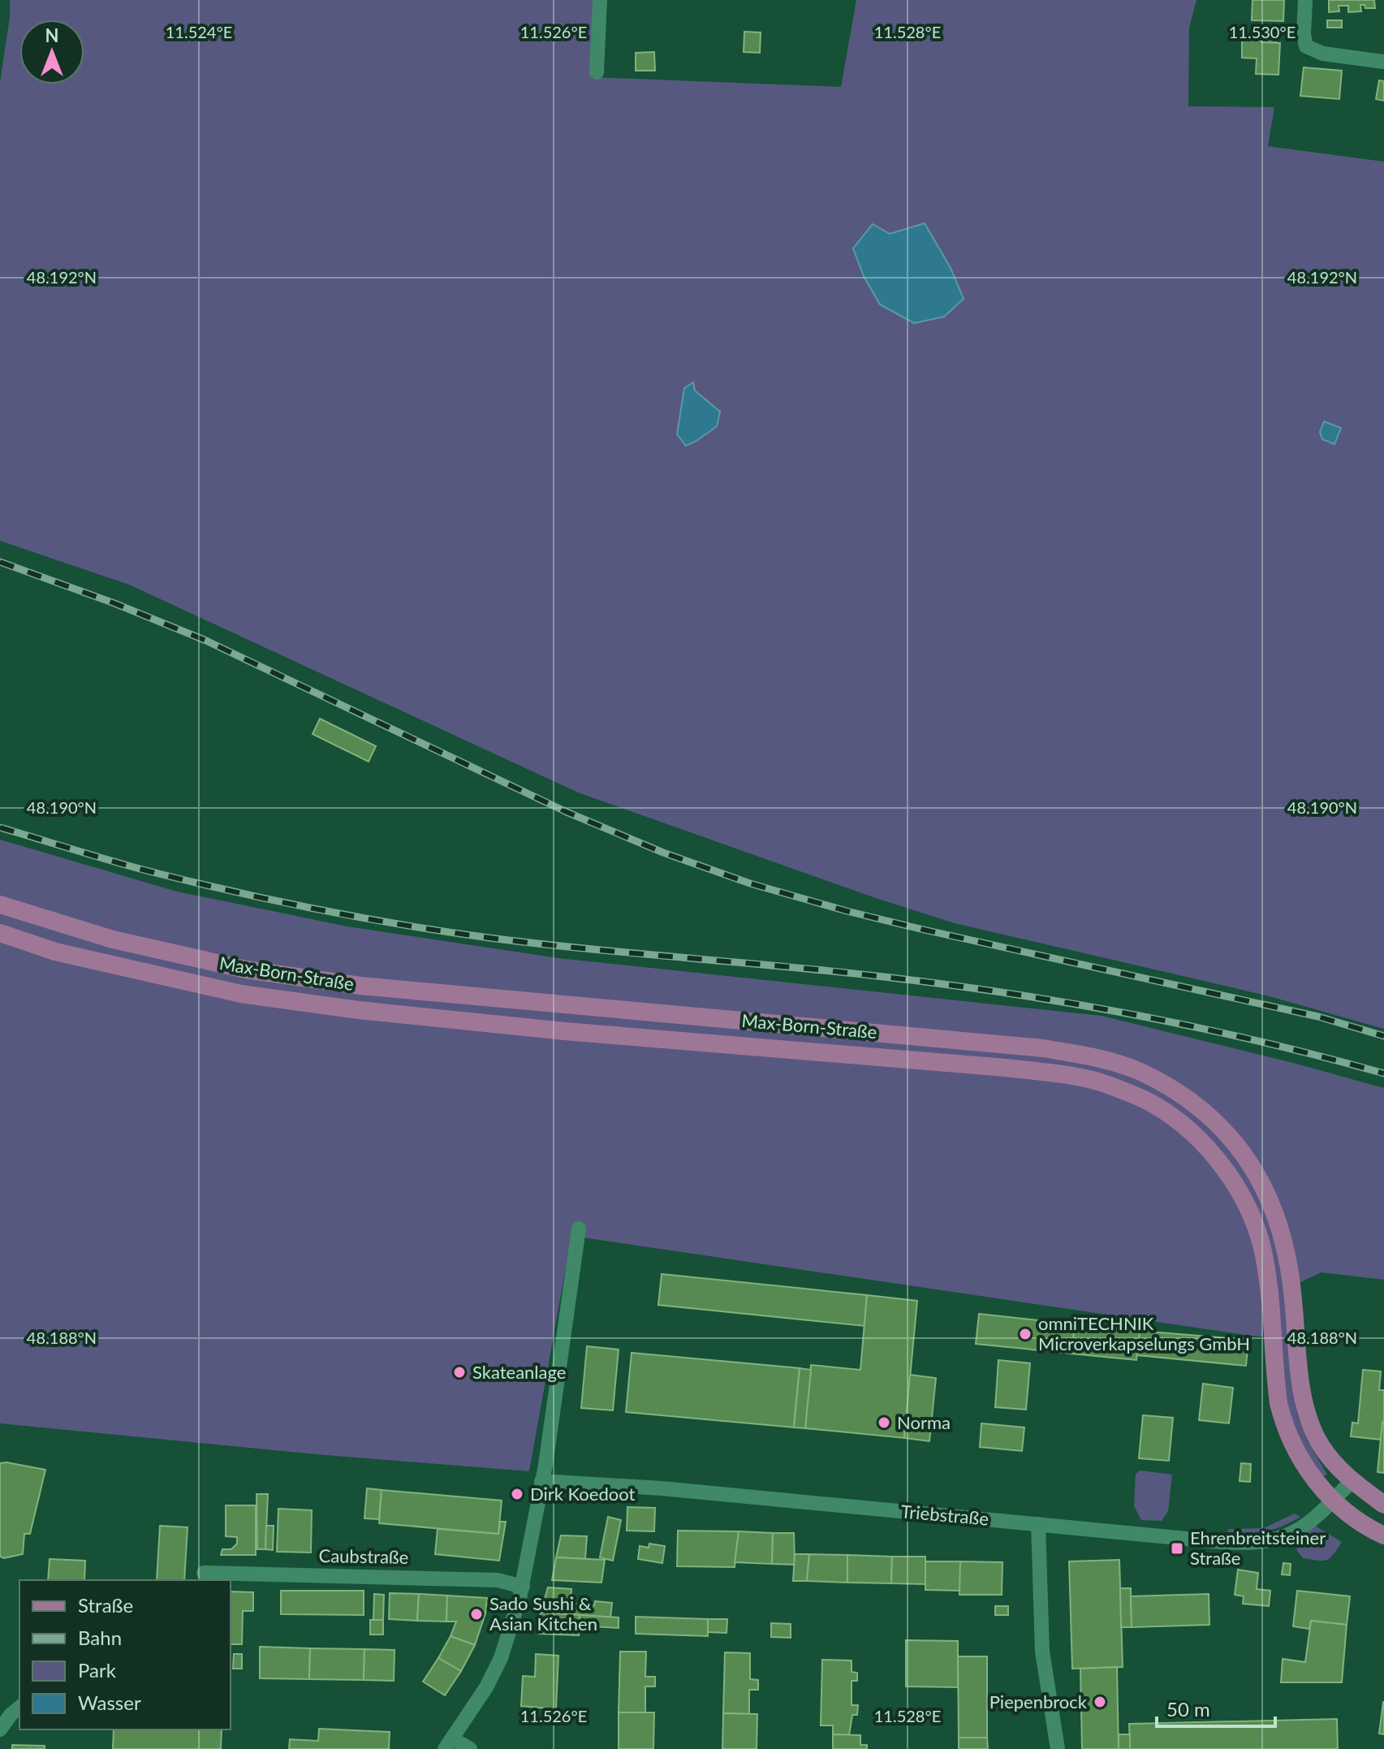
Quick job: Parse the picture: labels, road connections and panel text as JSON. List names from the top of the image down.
{
  "streets": {
    "main road": ["Max-Born-Straße"],
    "street": ["Triebstraße", "Caubstraße"]
  },
  "crossings": [
    ["Max-Born-Straße", "Triebstraße"]
  ],
  "places": {
    "other": [
      "omniTECHNIK Microverkapselungs GmbH",
      "Skateanlage",
      "Norma",
      "Dirk Koedoot",
      "Sado Sushi & Asian Kitchen",
      "Piepenbrock"
    ],
    "transit": ["Ehrenbreitsteiner Straße"]
  },
  "legend": [
    "Straße",
    "Bahn",
    "Park",
    "Wasser"
  ],
  "scale_bar": "50 m",
  "north": "top",
  "coordinates": [
    "11.524°E",
    "11.526°E",
    "11.528°E",
    "11.530°E",
    "48.192°N",
    "48.190°N",
    "48.188°N"
  ]
}
